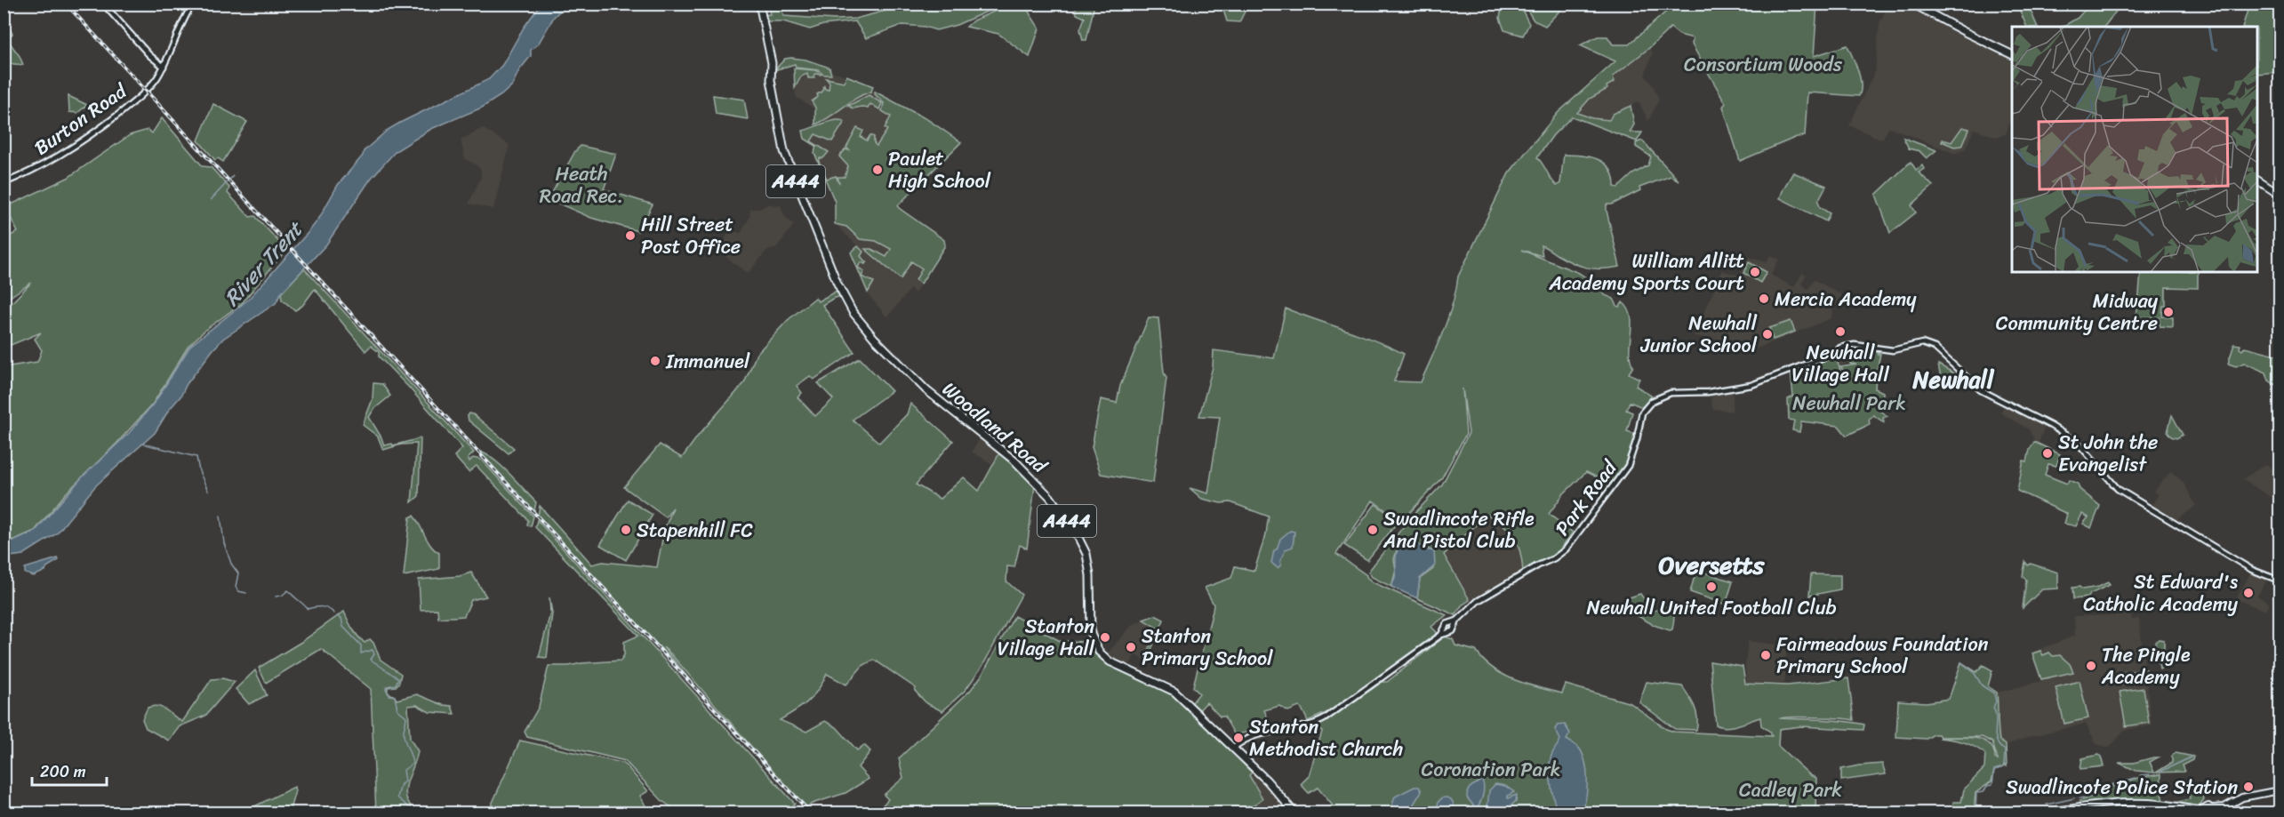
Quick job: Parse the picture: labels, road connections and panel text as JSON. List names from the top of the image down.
{
  "streets": {
    "highway": ["A444", "Woodland Road"],
    "main road": ["Burton Road", "Park Road"]
  },
  "districts": ["Newhall", "Oversetts"],
  "water": ["River Trent"],
  "parks": [
    "Consortium Woods",
    "Heath Road Rec.",
    "Newhall Park",
    "Coronation Park",
    "Cadley Park"
  ],
  "places": [
    "Paulet High School",
    "Hill Street Post Office",
    "William Allitt Academy Sports Court",
    "Mercia Academy",
    "Midway Community Centre",
    "Newhall Village Hall",
    "Newhall Junior School",
    "Immanuel",
    "St John the Evangelist",
    "Stapenhill FC",
    "Swadlincote Rifle And Pistol Club",
    "Newhall United Football Club",
    "St Edward's Catholic Academy",
    "Stanton Village Hall",
    "Stanton Primary School",
    "Fairmeadows Foundation Primary School",
    "The Pingle Academy",
    "Stanton Methodist Church",
    "Swadlincote Police Station"
  ],
  "scale_bar": "200 m"
}
